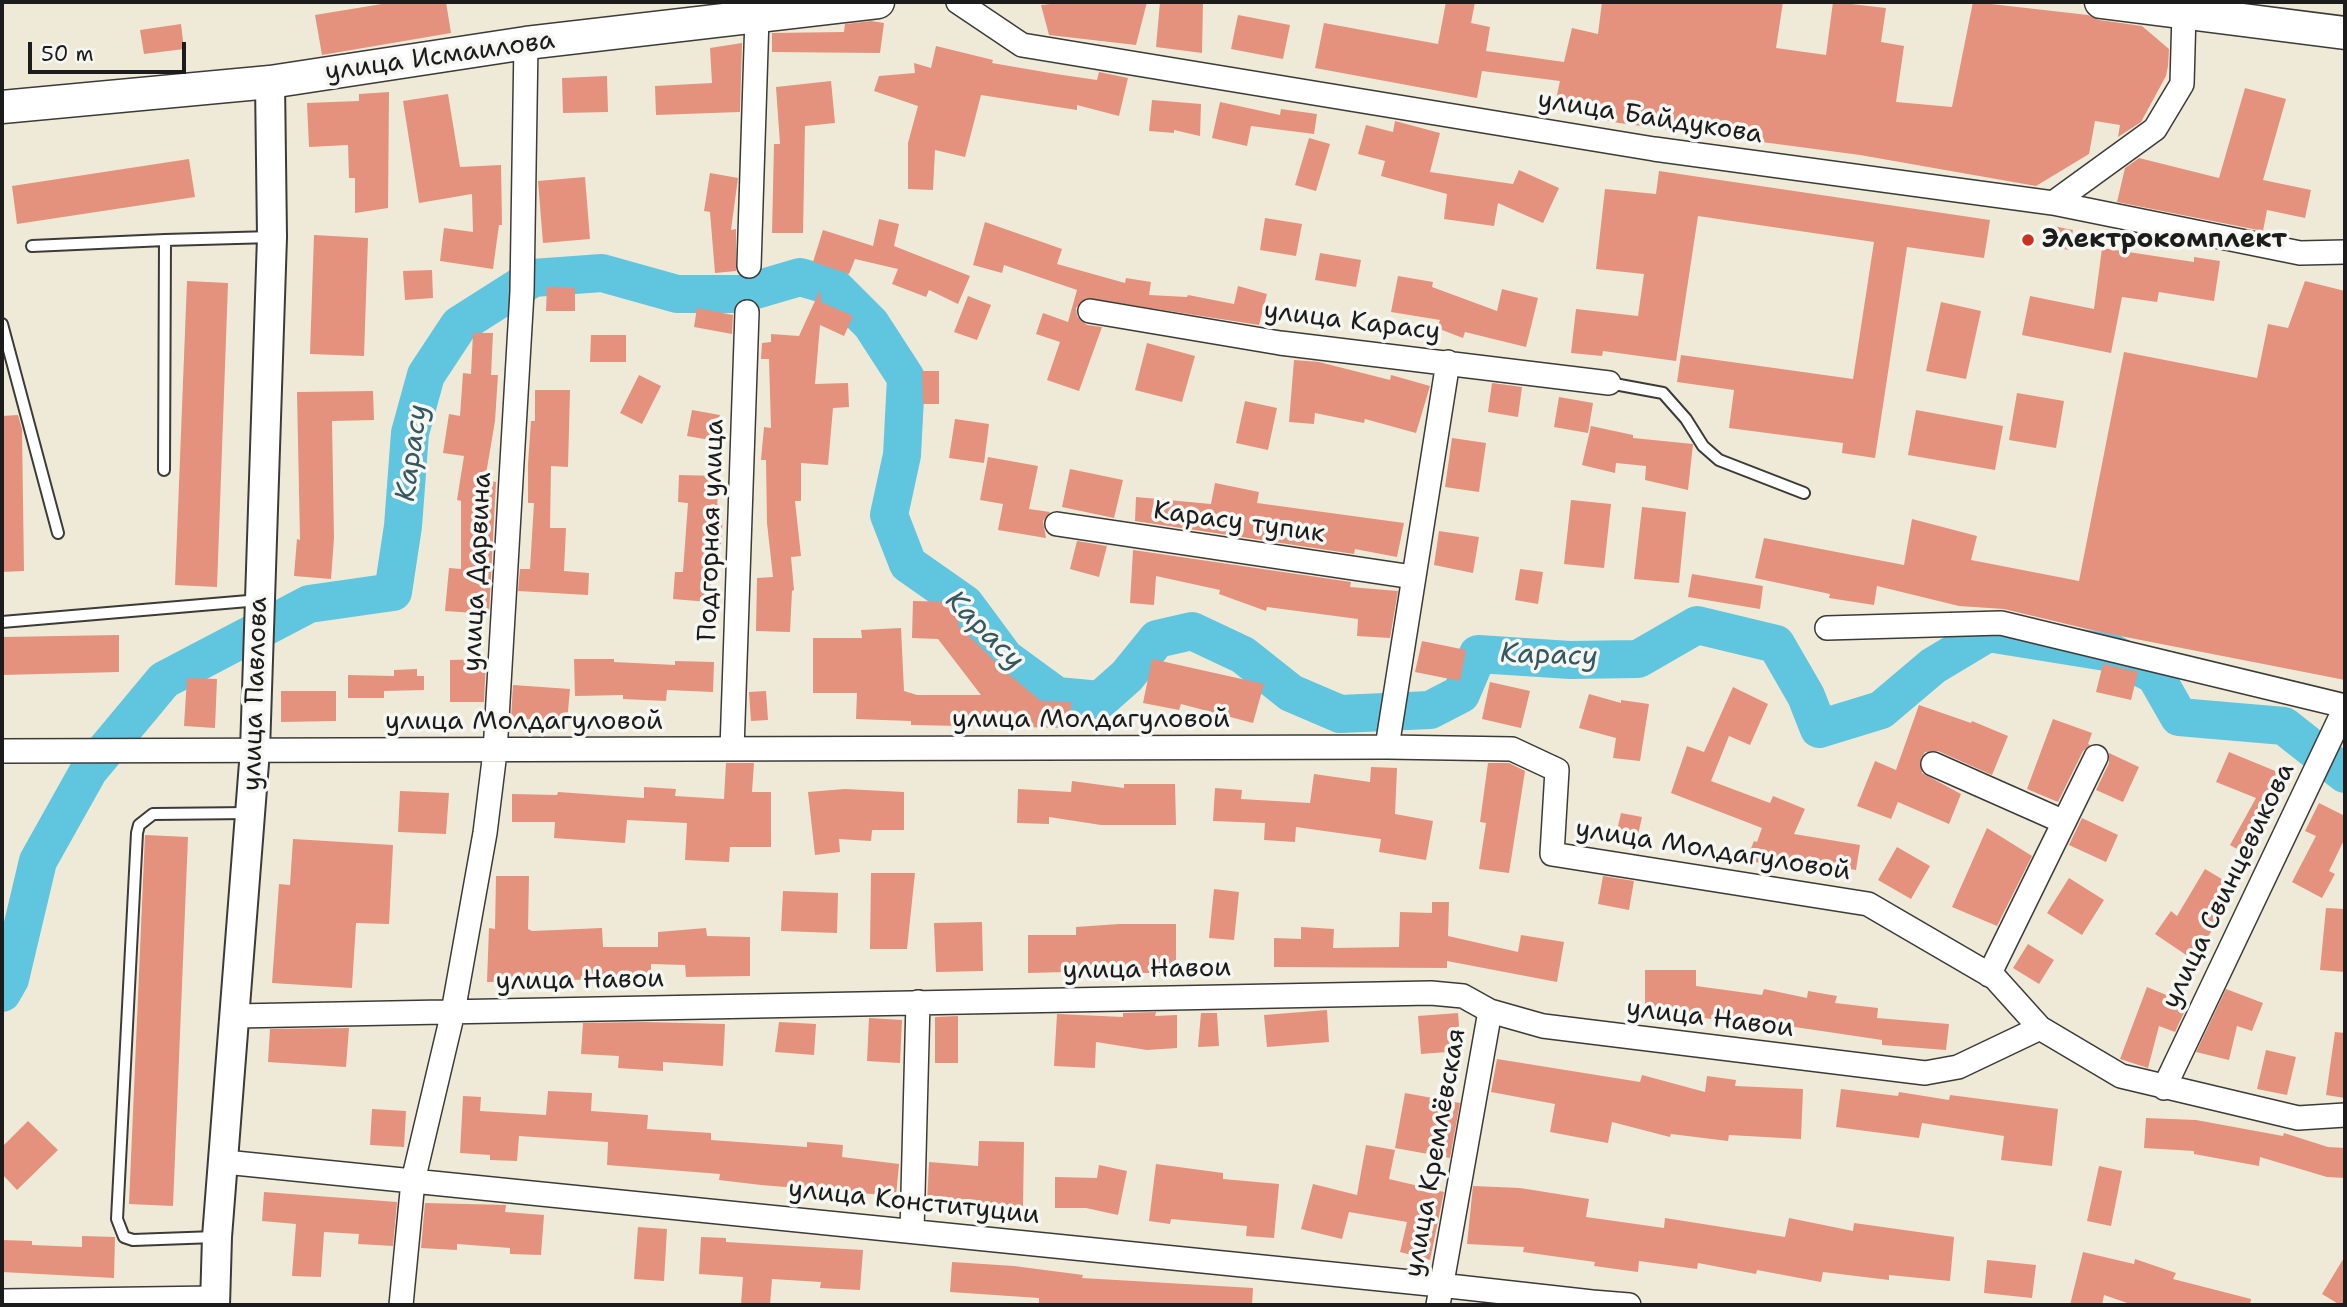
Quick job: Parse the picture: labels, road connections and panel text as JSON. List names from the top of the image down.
{
  "streets": {
    "main road": ["улица Исмаилова"],
    "street": [
      "улица Байдукова",
      "улица Карасу",
      "Карасу тупик",
      "Подгорная улица",
      "улица Дарвина",
      "улица Павлова",
      "улица Молдагуловой",
      "улица Свинцевикова",
      "улица Навои",
      "улица Кремлёвская",
      "улица Конституции"
    ]
  },
  "crossings": [
    ["улица Исмаилова", "улица Дарвина"],
    ["улица Исмаилова", "улица Павлова"],
    ["Подгорная улица", "улица Молдагуловой"],
    ["улица Дарвина", "улица Молдагуловой"],
    ["улица Дарвина", "улица Навои"],
    ["улица Дарвина", "улица Конституции"],
    ["улица Павлова", "улица Молдагуловой"],
    ["улица Павлова", "улица Навои"],
    ["улица Павлова", "улица Конституции"],
    ["улица Молдагуловой", "улица Свинцевикова"],
    ["улица Молдагуловой", "улица Навои"],
    ["улица Навои", "улица Кремлёвская"],
    ["улица Кремлёвская", "улица Конституции"]
  ],
  "water": ["Карасу"],
  "places": ["Электрокомплект"],
  "scale_bar": "50 m"
}
